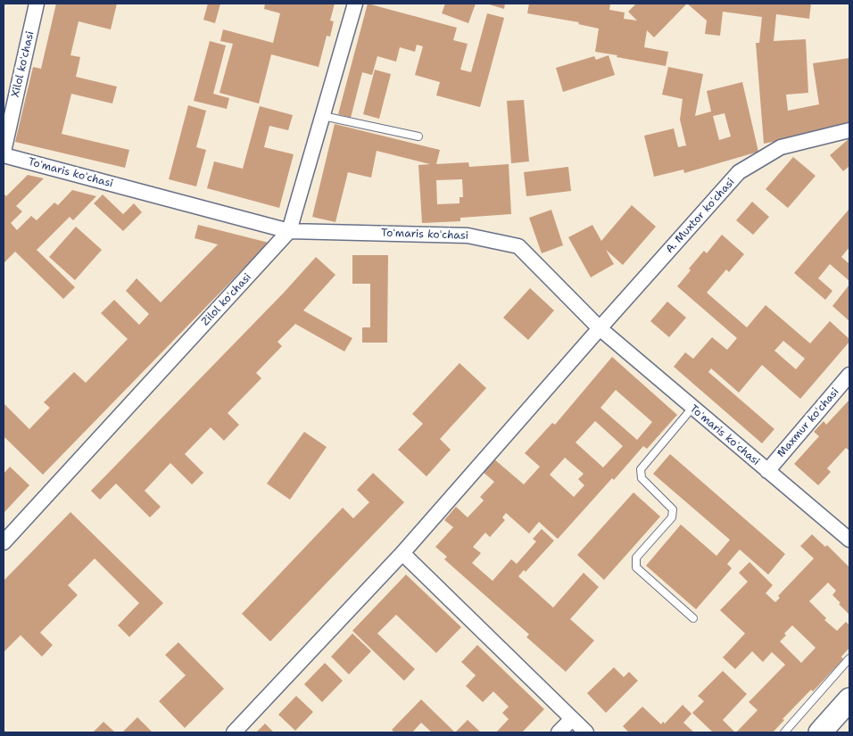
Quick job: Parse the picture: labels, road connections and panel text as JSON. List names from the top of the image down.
{
  "streets": {
    "street": [
      "Xilol koʻchasi",
      "Toʻmaris koʻchasi",
      "A. Muxtor koʻchasi",
      "Zilol koʻchasi",
      "Maxmur koʻchasi"
    ]
  },
  "crossings": [
    ["Toʻmaris koʻchasi", "A. Muxtor koʻchasi"],
    ["Toʻmaris koʻchasi", "Zilol koʻchasi"],
    ["Toʻmaris koʻchasi", "Maxmur koʻchasi"]
  ]
}
